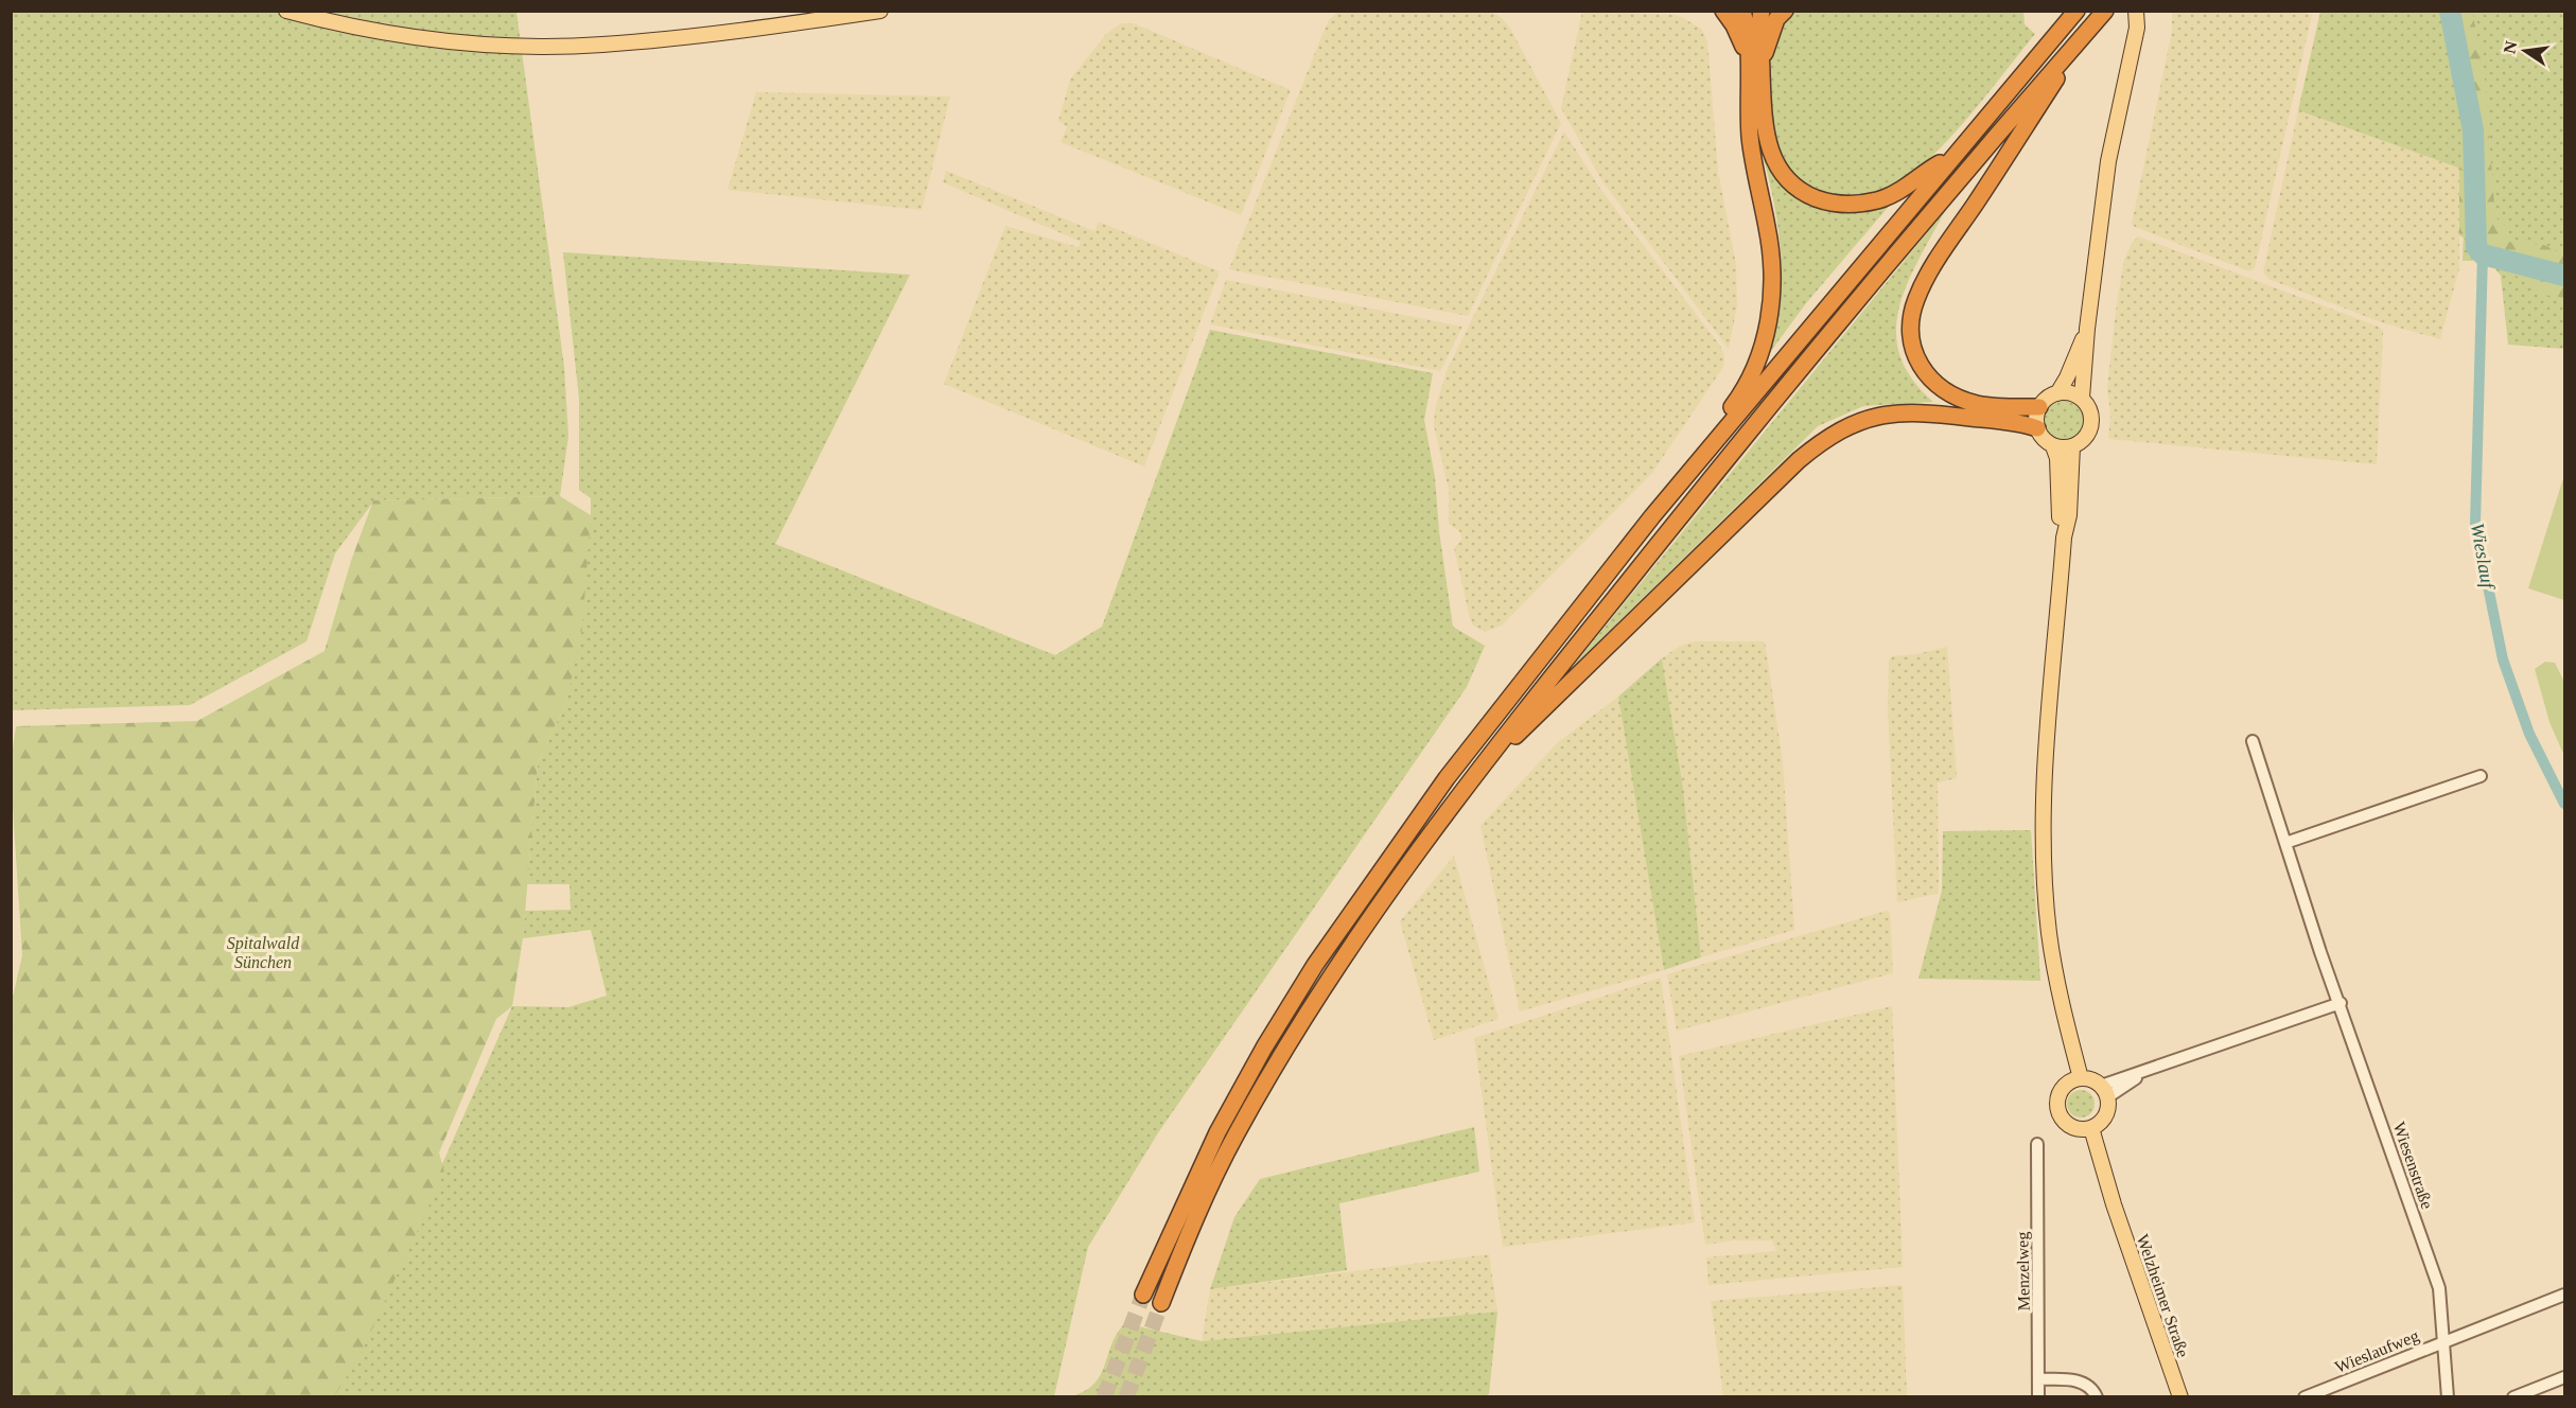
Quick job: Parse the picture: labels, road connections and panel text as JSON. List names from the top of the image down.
{
  "streets": {
    "main road": ["Welzheimer Straße"],
    "street": ["Wiesenstraße", "Menzelweg", "Wieslaufweg"]
  },
  "crossings": [
    ["Wiesenstraße", "Wieslaufweg"]
  ],
  "water": ["Wieslauf"],
  "parks": ["Spitalwald Sünchen"],
  "north": "left"
}
